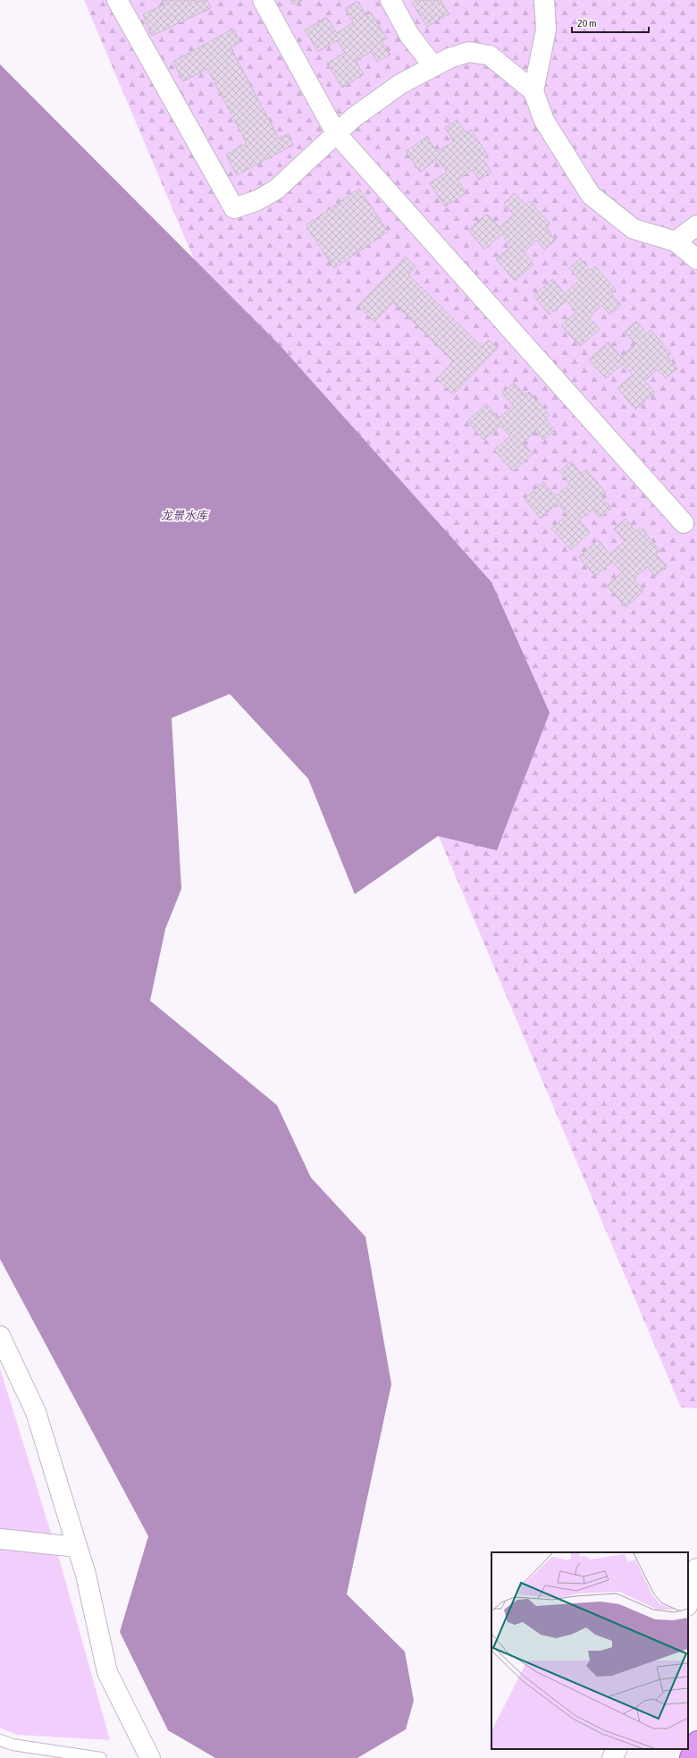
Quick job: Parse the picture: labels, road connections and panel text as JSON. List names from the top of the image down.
{
  "water": ["龙景水库"],
  "scale_bar": "20 m"
}
